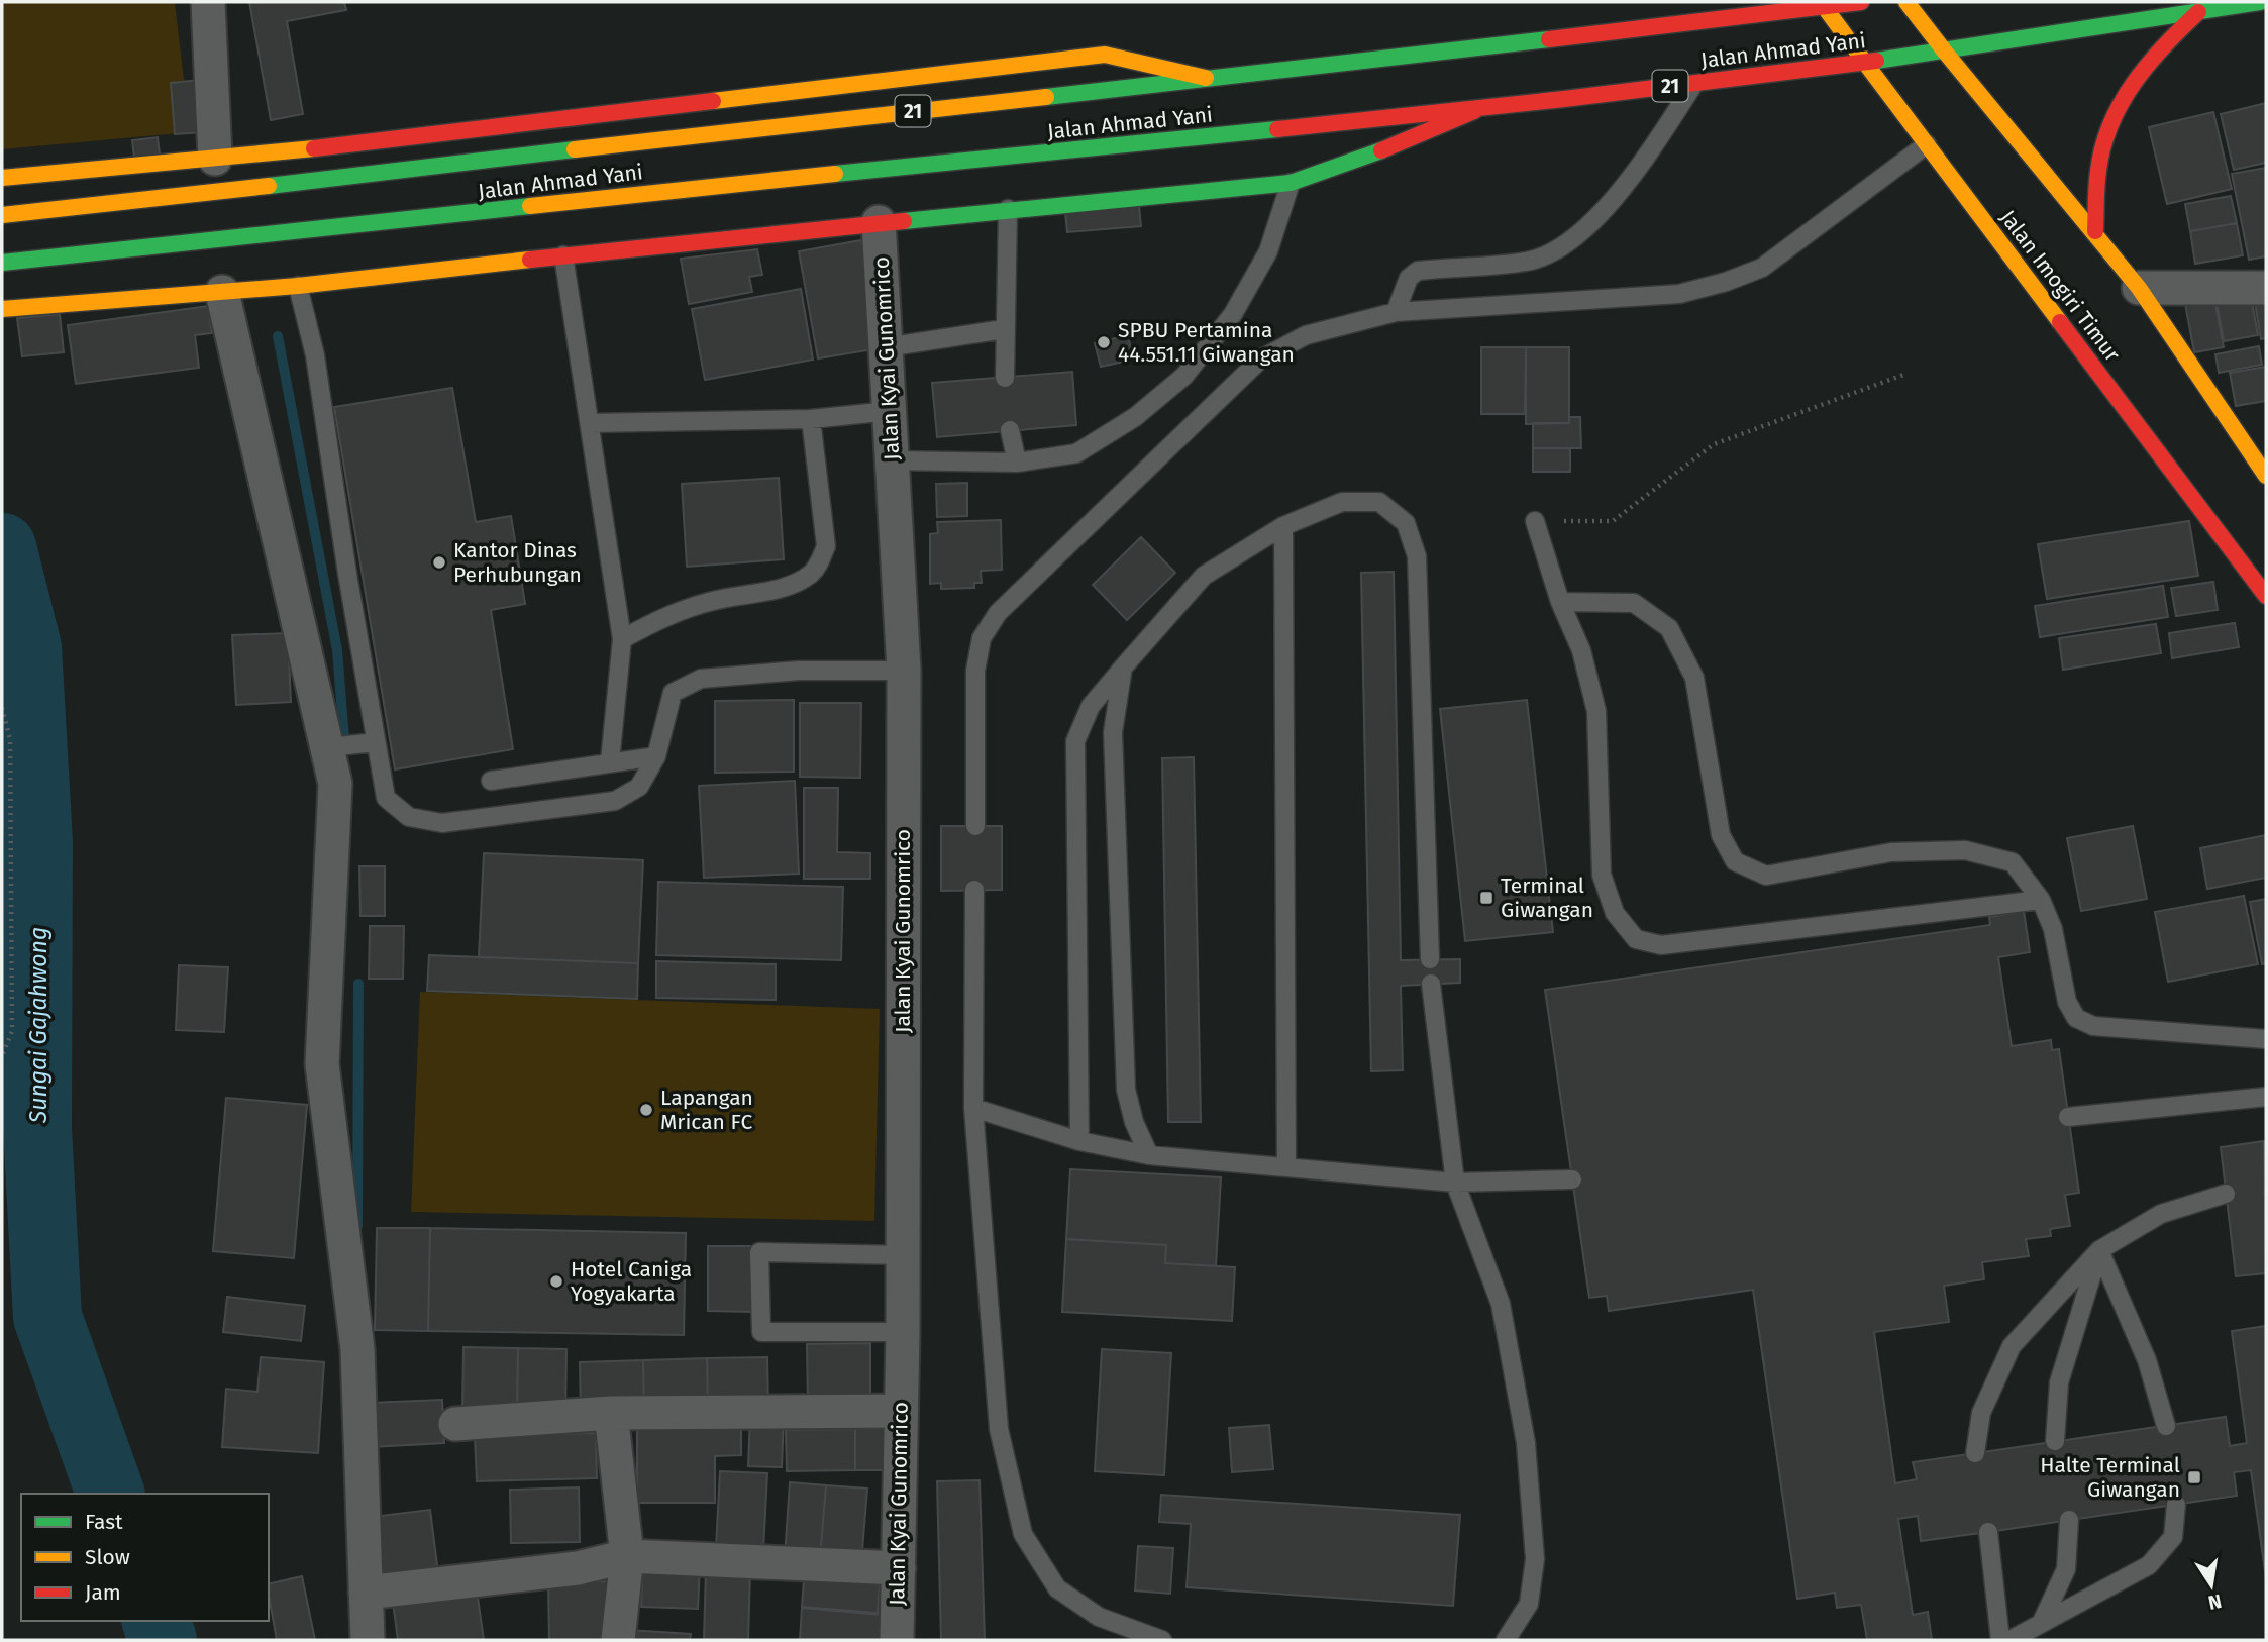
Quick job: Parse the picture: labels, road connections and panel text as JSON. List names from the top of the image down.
{
  "streets": {
    "main road": ["Jalan Ahmad Yani", "21", "Jalan Imogiri Timur"],
    "street": ["Jalan Kyai Gunomrico"]
  },
  "crossings": [
    ["Jalan Ahmad Yani", "Jalan Imogiri Timur"]
  ],
  "water": ["Sungai Gajahwong"],
  "places": {
    "other": [
      "SPBU Pertamina 44.551.11 Giwangan",
      "Kantor Dinas Perhubungan",
      "Lapangan Mrican FC",
      "Hotel Caniga Yogyakarta"
    ],
    "transit": ["Terminal Giwangan", "Halte Terminal Giwangan"]
  },
  "legend": ["Fast", "Slow", "Jam"],
  "north": "bottom"
}
